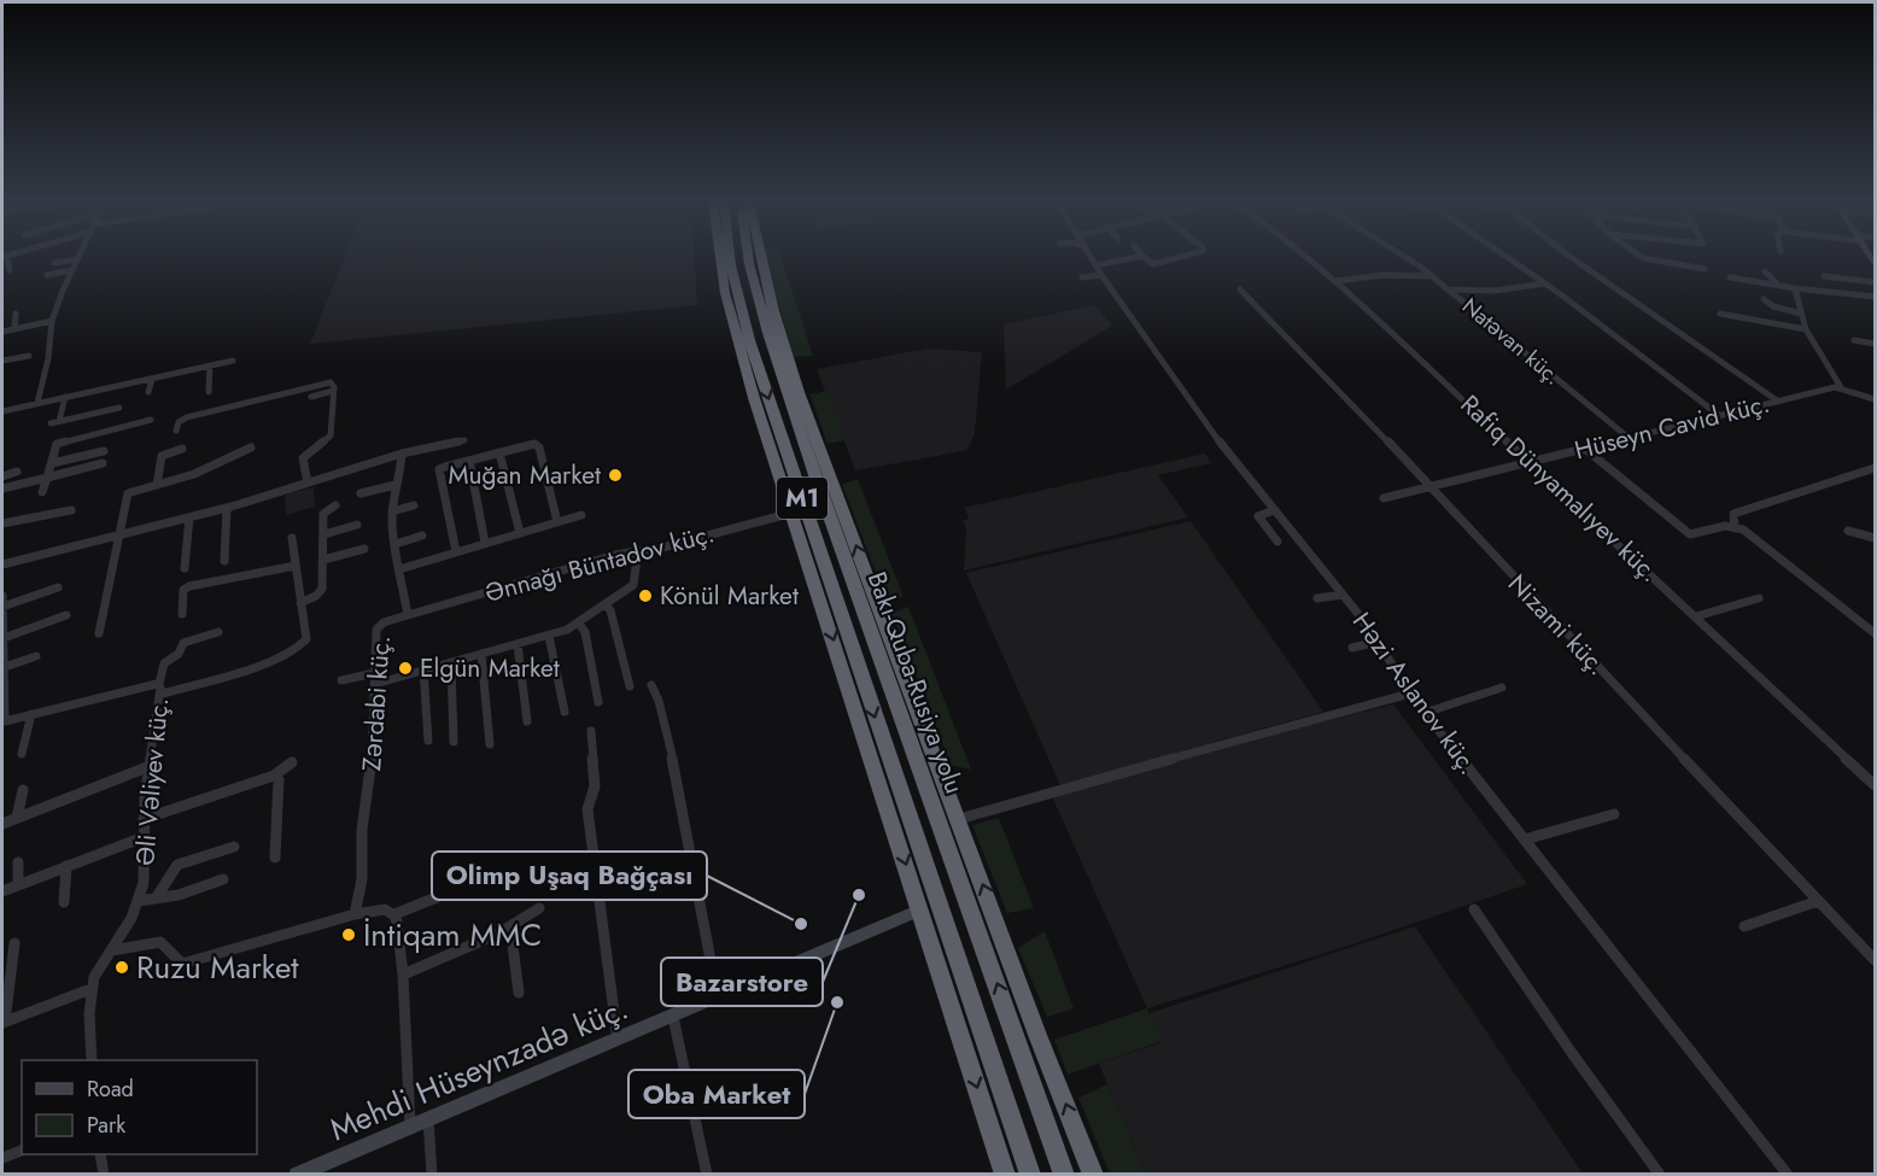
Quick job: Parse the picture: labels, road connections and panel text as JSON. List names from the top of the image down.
{
  "streets": {
    "highway": ["M1", "Bakı-Quba-Rusiya yolu"],
    "street": [
      "Natəvan küç.",
      "Hüseyn Cavid küç.",
      "Rafiq Dünyamalıyev küç.",
      "Ənnağı Büntadov küç.",
      "Nizami küç.",
      "Həzi Aslanov küç.",
      "Zərdabi küç.",
      "Əli Vəliyev küç.",
      "Mehdi Hüseynzadə küç."
    ]
  },
  "crossings": [
    ["Natəvan küç.", "Hüseyn Cavid küç."],
    ["Hüseyn Cavid küç.", "Rafiq Dünyamalıyev küç."],
    ["Hüseyn Cavid küç.", "Nizami küç."],
    ["Ənnağı Büntadov küç.", "Zərdabi küç."]
  ],
  "places": [
    "Muğan Market",
    "Könül Market",
    "Elgün Market",
    "Bazarstore",
    "Olimp Uşaq Bağçası",
    "İntiqam MMC",
    "Ruzu Market",
    "Oba Market"
  ],
  "legend": ["Road", "Park"]
}
